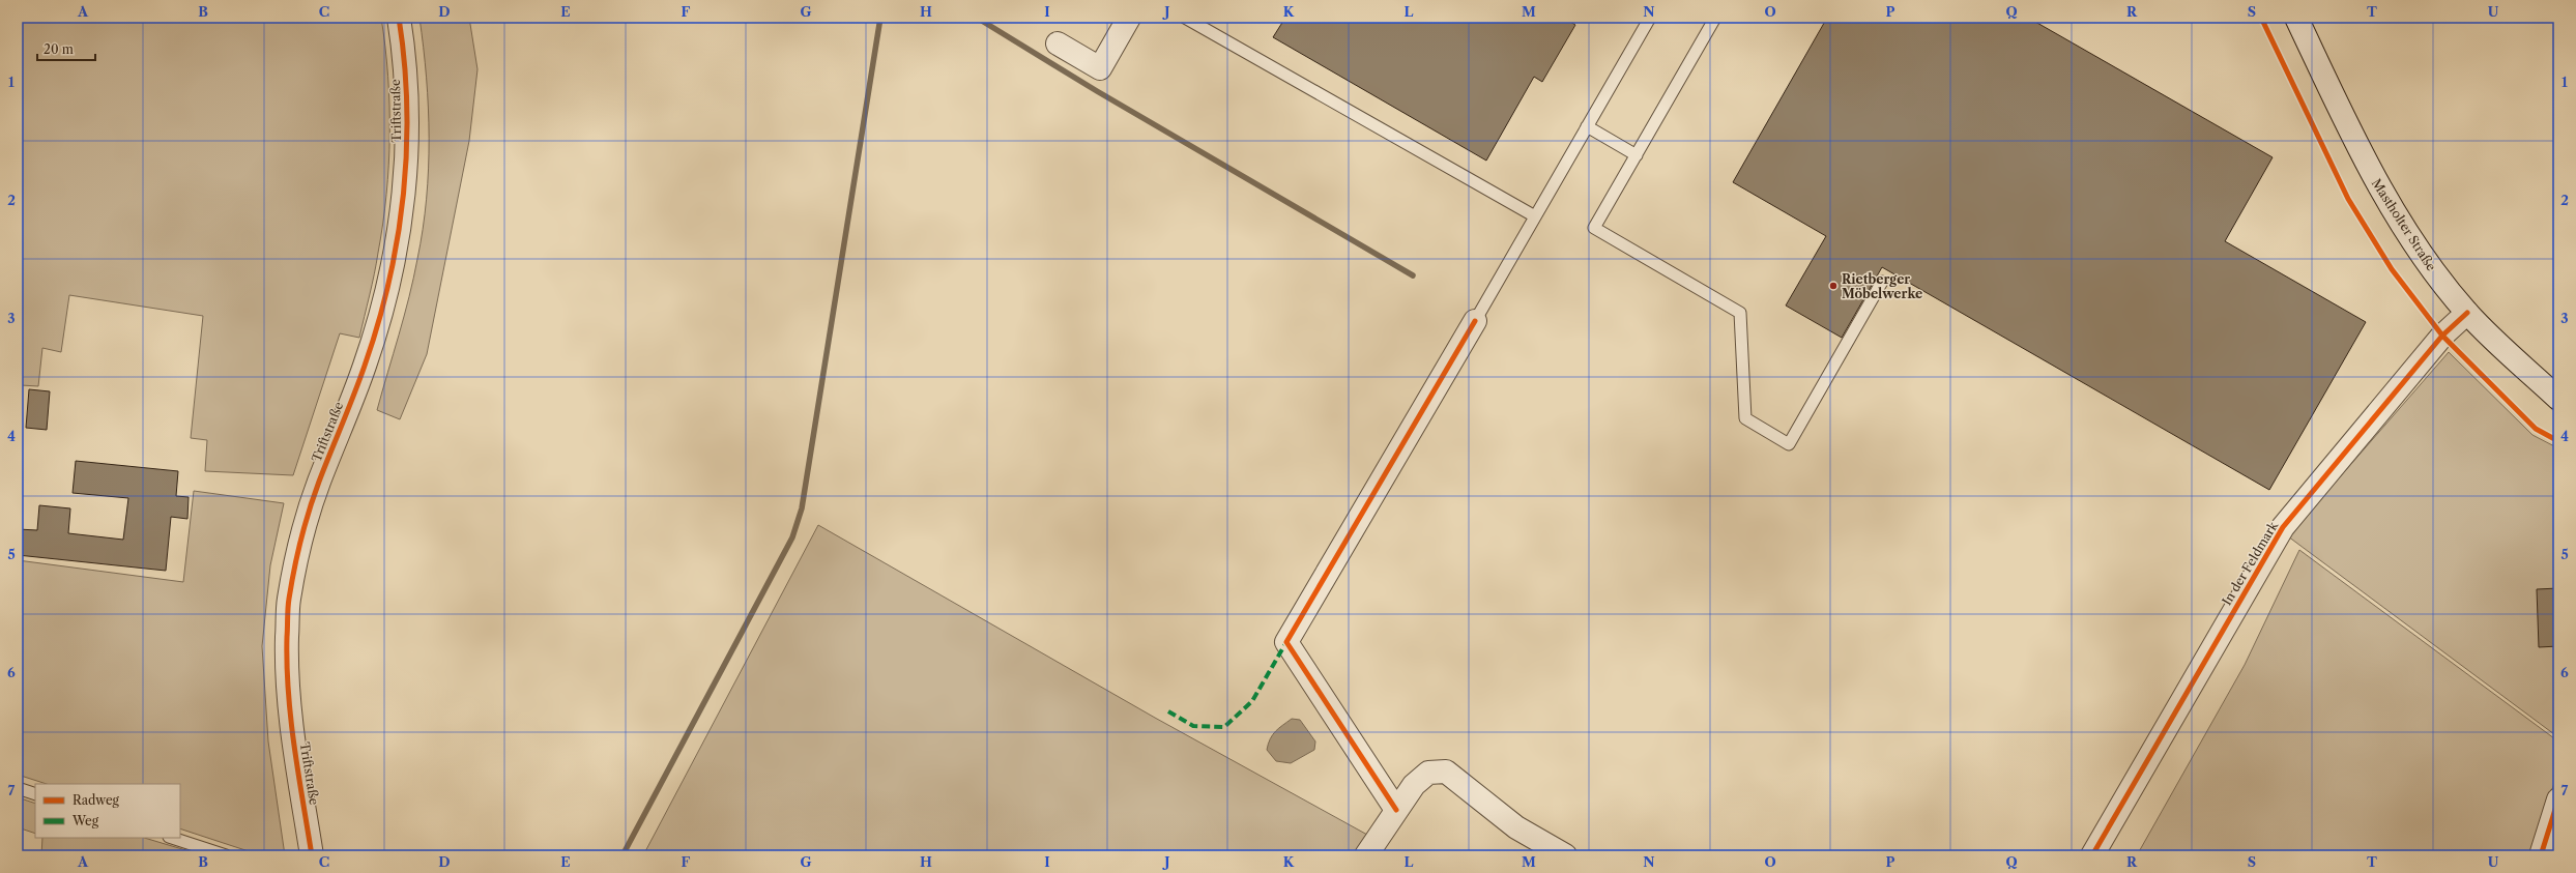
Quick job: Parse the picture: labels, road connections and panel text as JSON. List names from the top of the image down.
{
  "streets": {
    "street": ["Triftstraße", "Mastholter Straße", "In der Feldmark"]
  },
  "crossings": [
    ["Mastholter Straße", "In der Feldmark"]
  ],
  "places": ["Rietberger Möbelwerke"],
  "legend": ["Radweg", "Weg"],
  "scale_bar": "20 m",
  "grid": {
    "columns": [
      "A",
      "B",
      "C",
      "D",
      "E",
      "F",
      "G",
      "H",
      "I",
      "J",
      "K",
      "L",
      "M",
      "N",
      "O",
      "P",
      "Q",
      "R",
      "S",
      "T",
      "U"
    ],
    "rows": [
      "1",
      "2",
      "3",
      "4",
      "5",
      "6",
      "7"
    ]
  }
}
